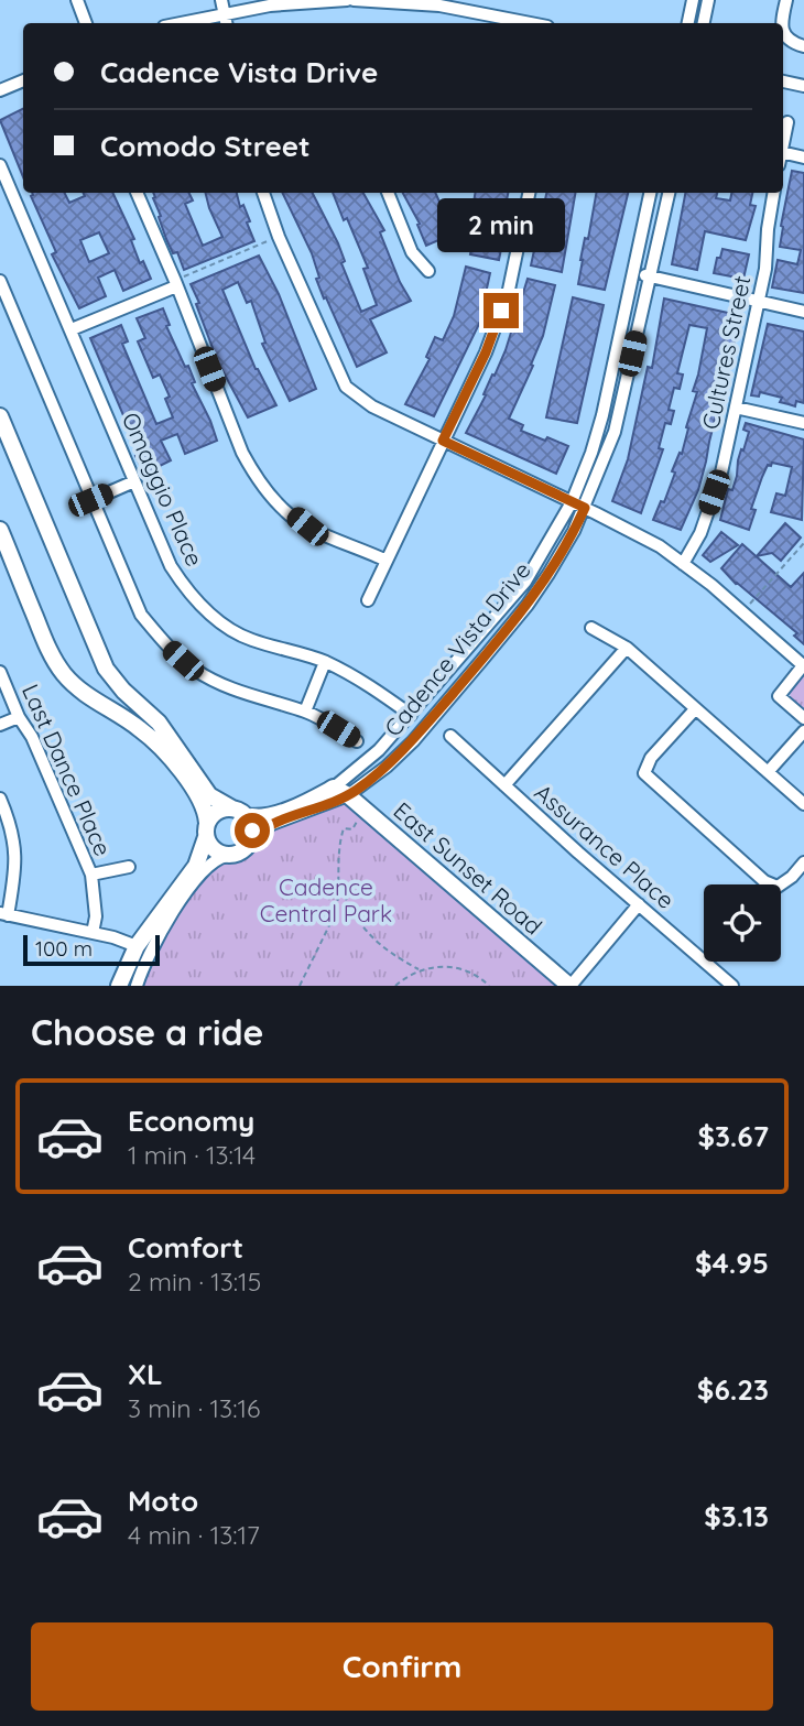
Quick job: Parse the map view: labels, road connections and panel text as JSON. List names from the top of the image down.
{
  "streets": {
    "main road": ["Cadence Vista Drive", "East Sunset Road"],
    "street": [
      "Cultures Street",
      "Omaggio Place",
      "Last Dance Place",
      "Assurance Place"
    ]
  },
  "crossings": [
    ["Omaggio Place", "Cadence Vista Drive"],
    ["Cadence Vista Drive", "East Sunset Road"]
  ],
  "parks": ["Cadence Central Park"],
  "scale_bar": "100 m",
  "page": {
    "banner": ["Cadence Vista Drive", "Comodo Street"],
    "bubble": "2 min",
    "scale": "100 m",
    "heading": "Choose a ride",
    "list": [
      {
        "name": "Economy",
        "note": "1 min · 13:14",
        "value": "$3.67"
      },
      {
        "name": "Comfort",
        "note": "2 min · 13:15",
        "value": "$4.95"
      },
      {
        "name": "XL",
        "note": "3 min · 13:16",
        "value": "$6.23"
      },
      {
        "name": "Moto",
        "note": "4 min · 13:17",
        "value": "$3.13"
      }
    ],
    "buttons": "Confirm"
  }
}
